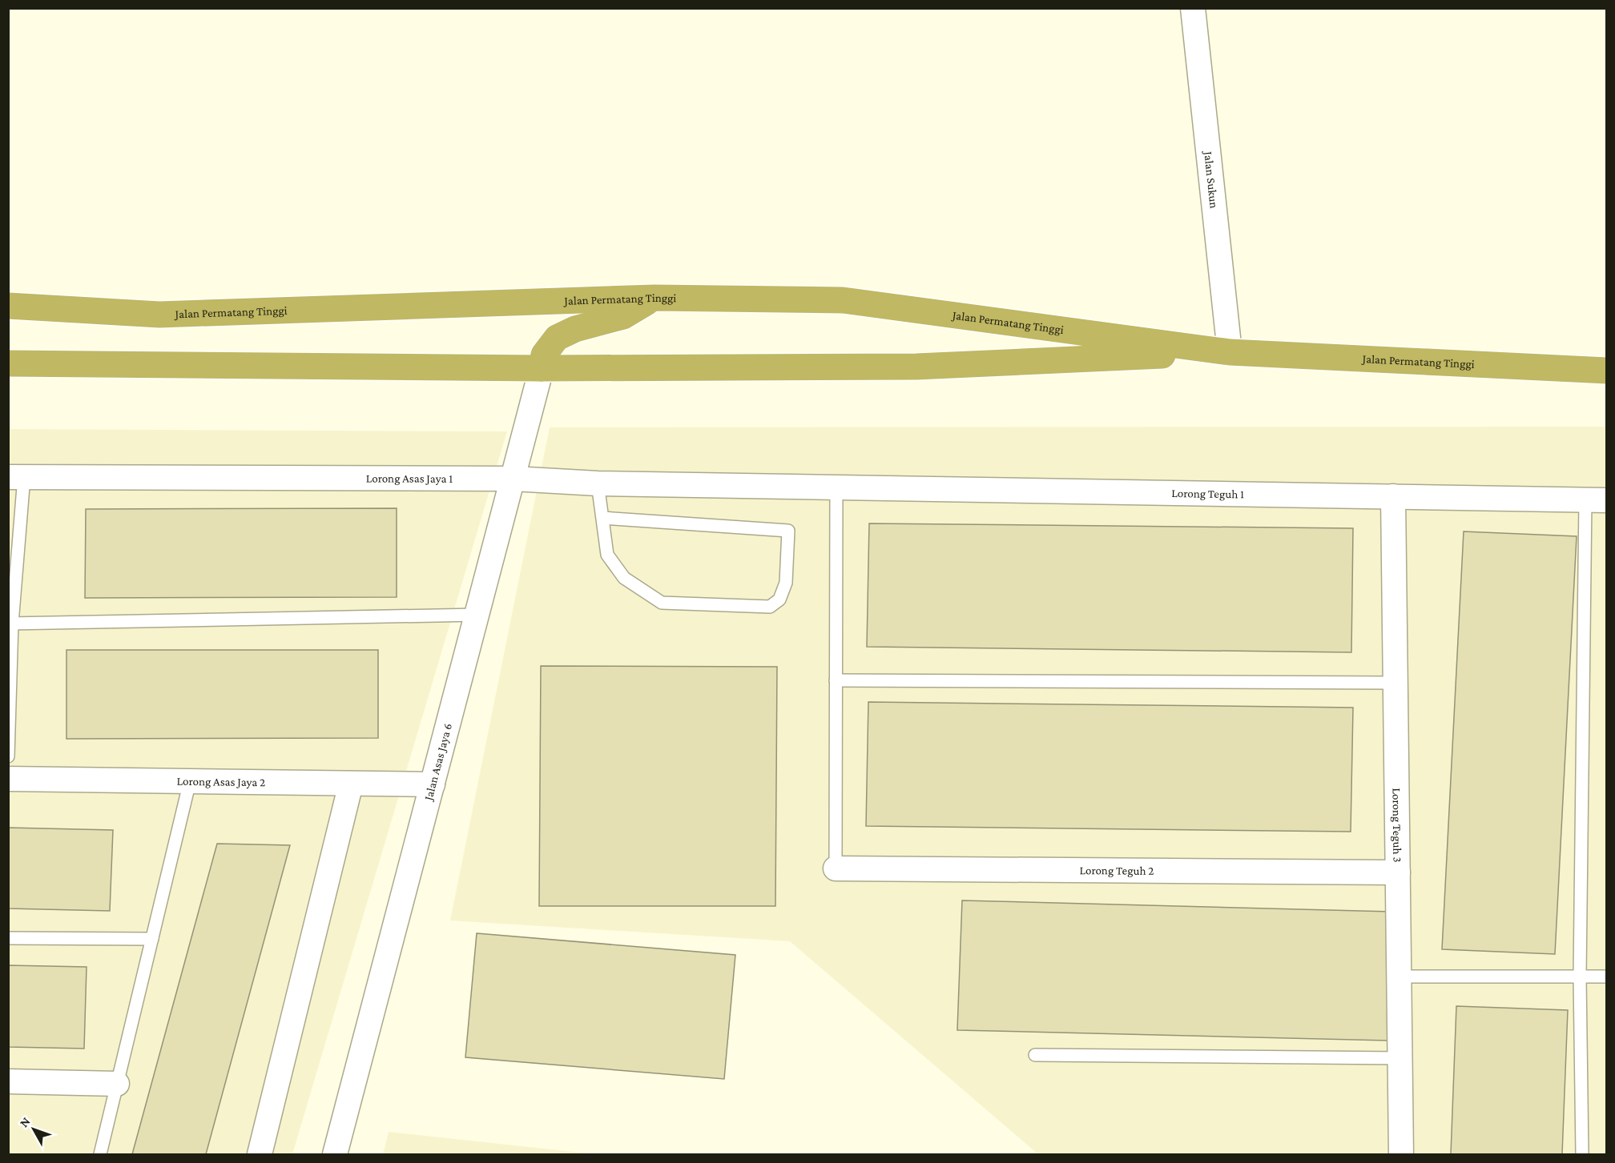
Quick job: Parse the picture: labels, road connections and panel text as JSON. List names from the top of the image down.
{
  "streets": {
    "highway": ["Jalan Permatang Tinggi"],
    "street": [
      "Jalan Sukun",
      "Lorong Asas Jaya 1",
      "Lorong Teguh 1",
      "Jalan Asas Jaya 6",
      "Lorong Asas Jaya 2",
      "Lorong Teguh 3",
      "Lorong Teguh 2"
    ]
  },
  "crossings": [
    ["Jalan Sukun", "Jalan Permatang Tinggi"],
    ["Jalan Permatang Tinggi", "Jalan Asas Jaya 6"],
    ["Lorong Asas Jaya 1", "Lorong Teguh 1"],
    ["Lorong Asas Jaya 1", "Jalan Asas Jaya 6"],
    ["Lorong Teguh 1", "Lorong Teguh 3"],
    ["Jalan Asas Jaya 6", "Lorong Asas Jaya 2"],
    ["Lorong Teguh 3", "Lorong Teguh 2"]
  ],
  "north": "top left"
}
